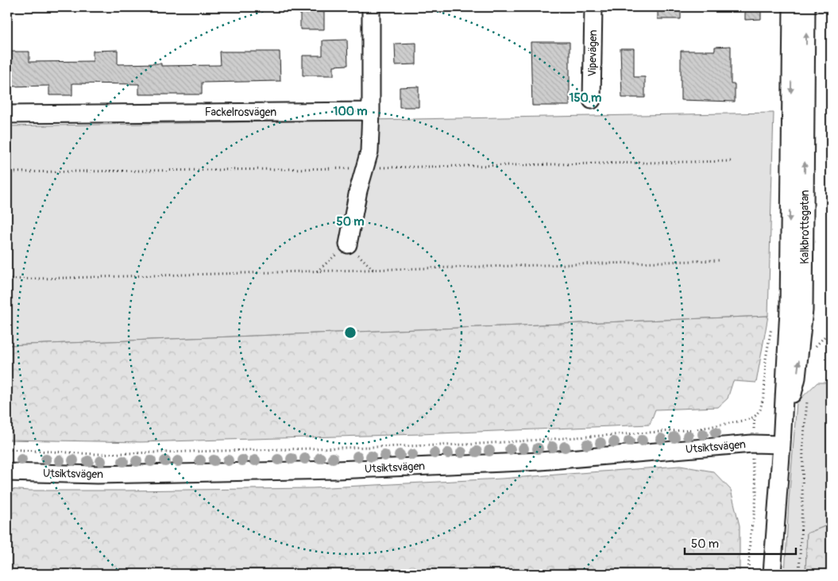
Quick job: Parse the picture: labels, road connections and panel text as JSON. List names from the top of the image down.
{
  "streets": {
    "street": [
      "Vipevägen",
      "Fackelrosvägen",
      "Kalkbrottsgatan",
      "Utsiktsvägen"
    ]
  },
  "crossings": [
    ["Kalkbrottsgatan", "Utsiktsvägen"]
  ],
  "scale_bar": "50 m",
  "rings": ["150 m", "100 m", "50 m"]
}
